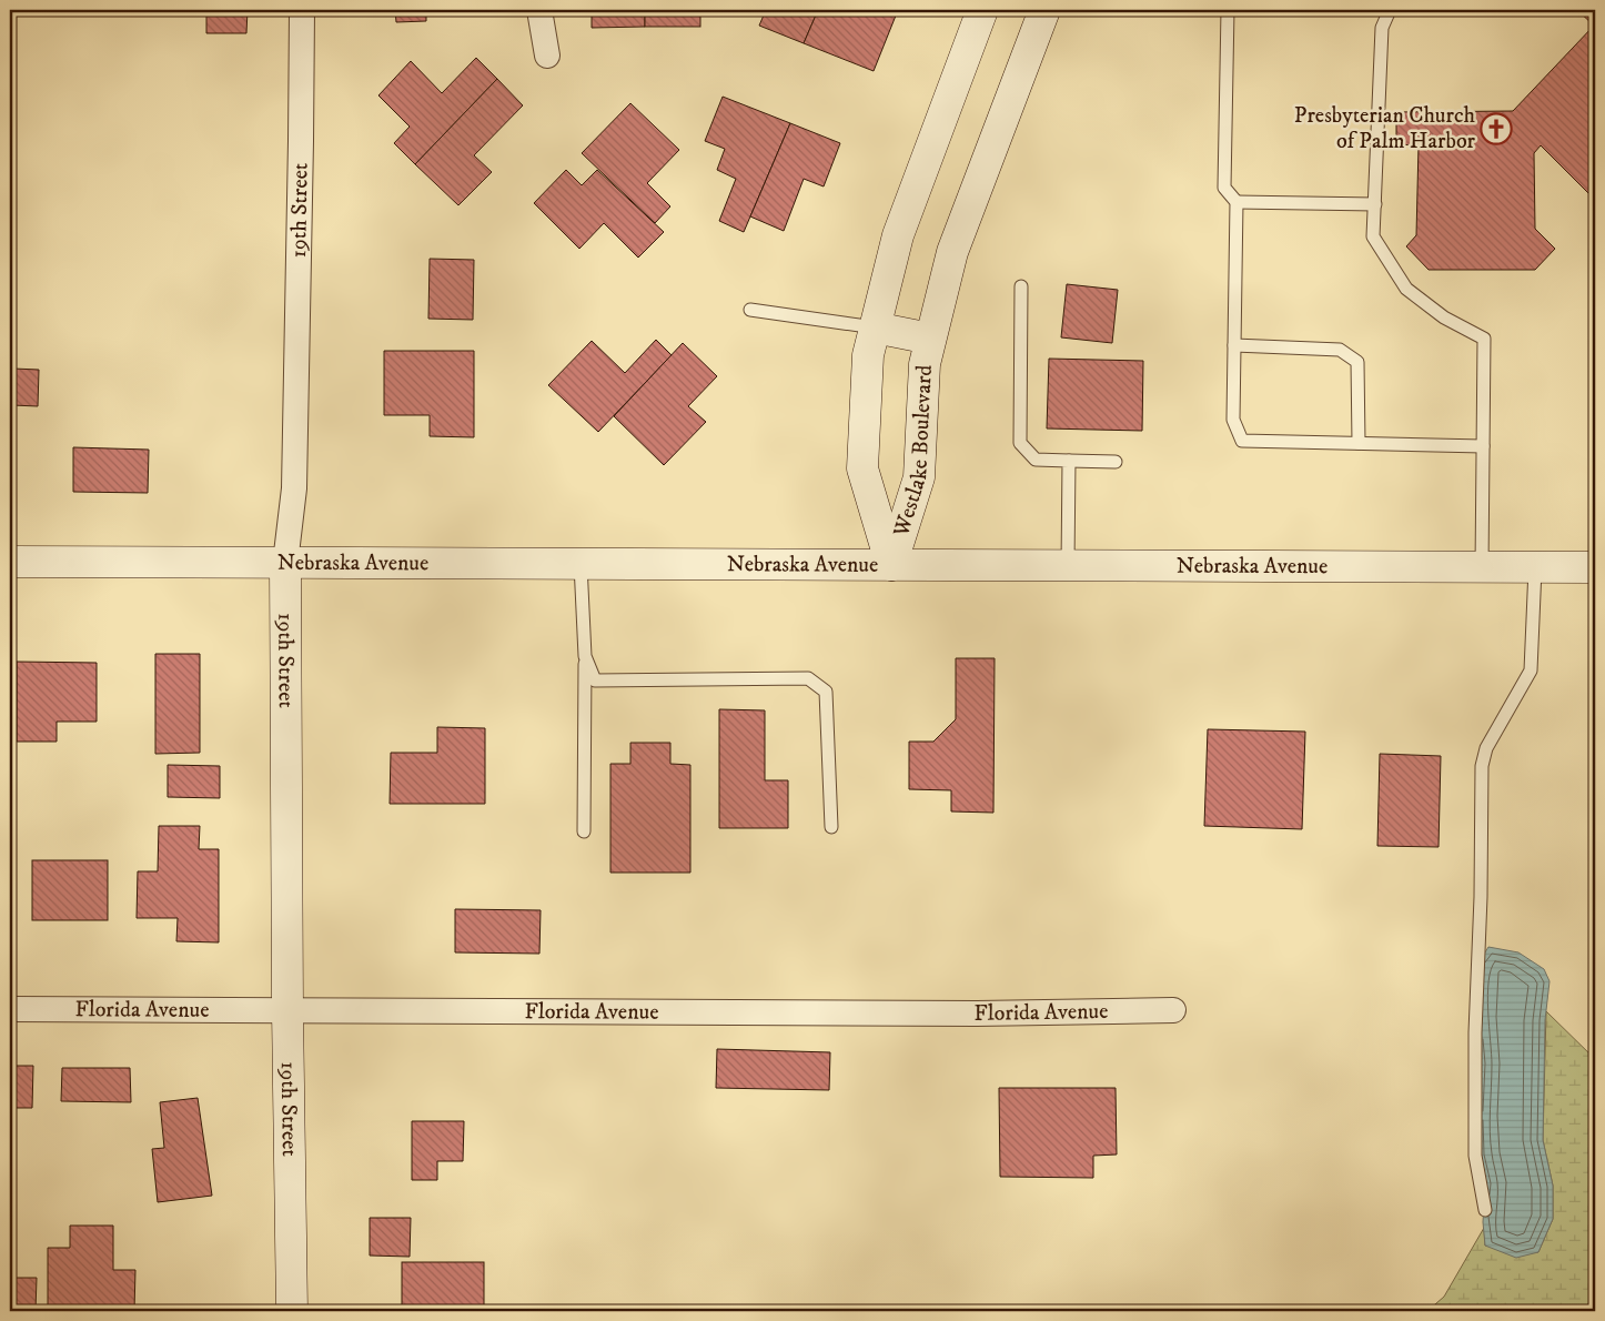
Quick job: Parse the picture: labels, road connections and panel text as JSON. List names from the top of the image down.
{
  "streets": {
    "street": [
      "19th Street",
      "Westlake Boulevard",
      "Nebraska Avenue",
      "Florida Avenue"
    ]
  },
  "crossings": [
    ["19th Street", "Nebraska Avenue"],
    ["19th Street", "Florida Avenue"],
    ["Westlake Boulevard", "Nebraska Avenue"]
  ],
  "places": {
    "church": ["Presbyterian Church of Palm Harbor"]
  }
}
